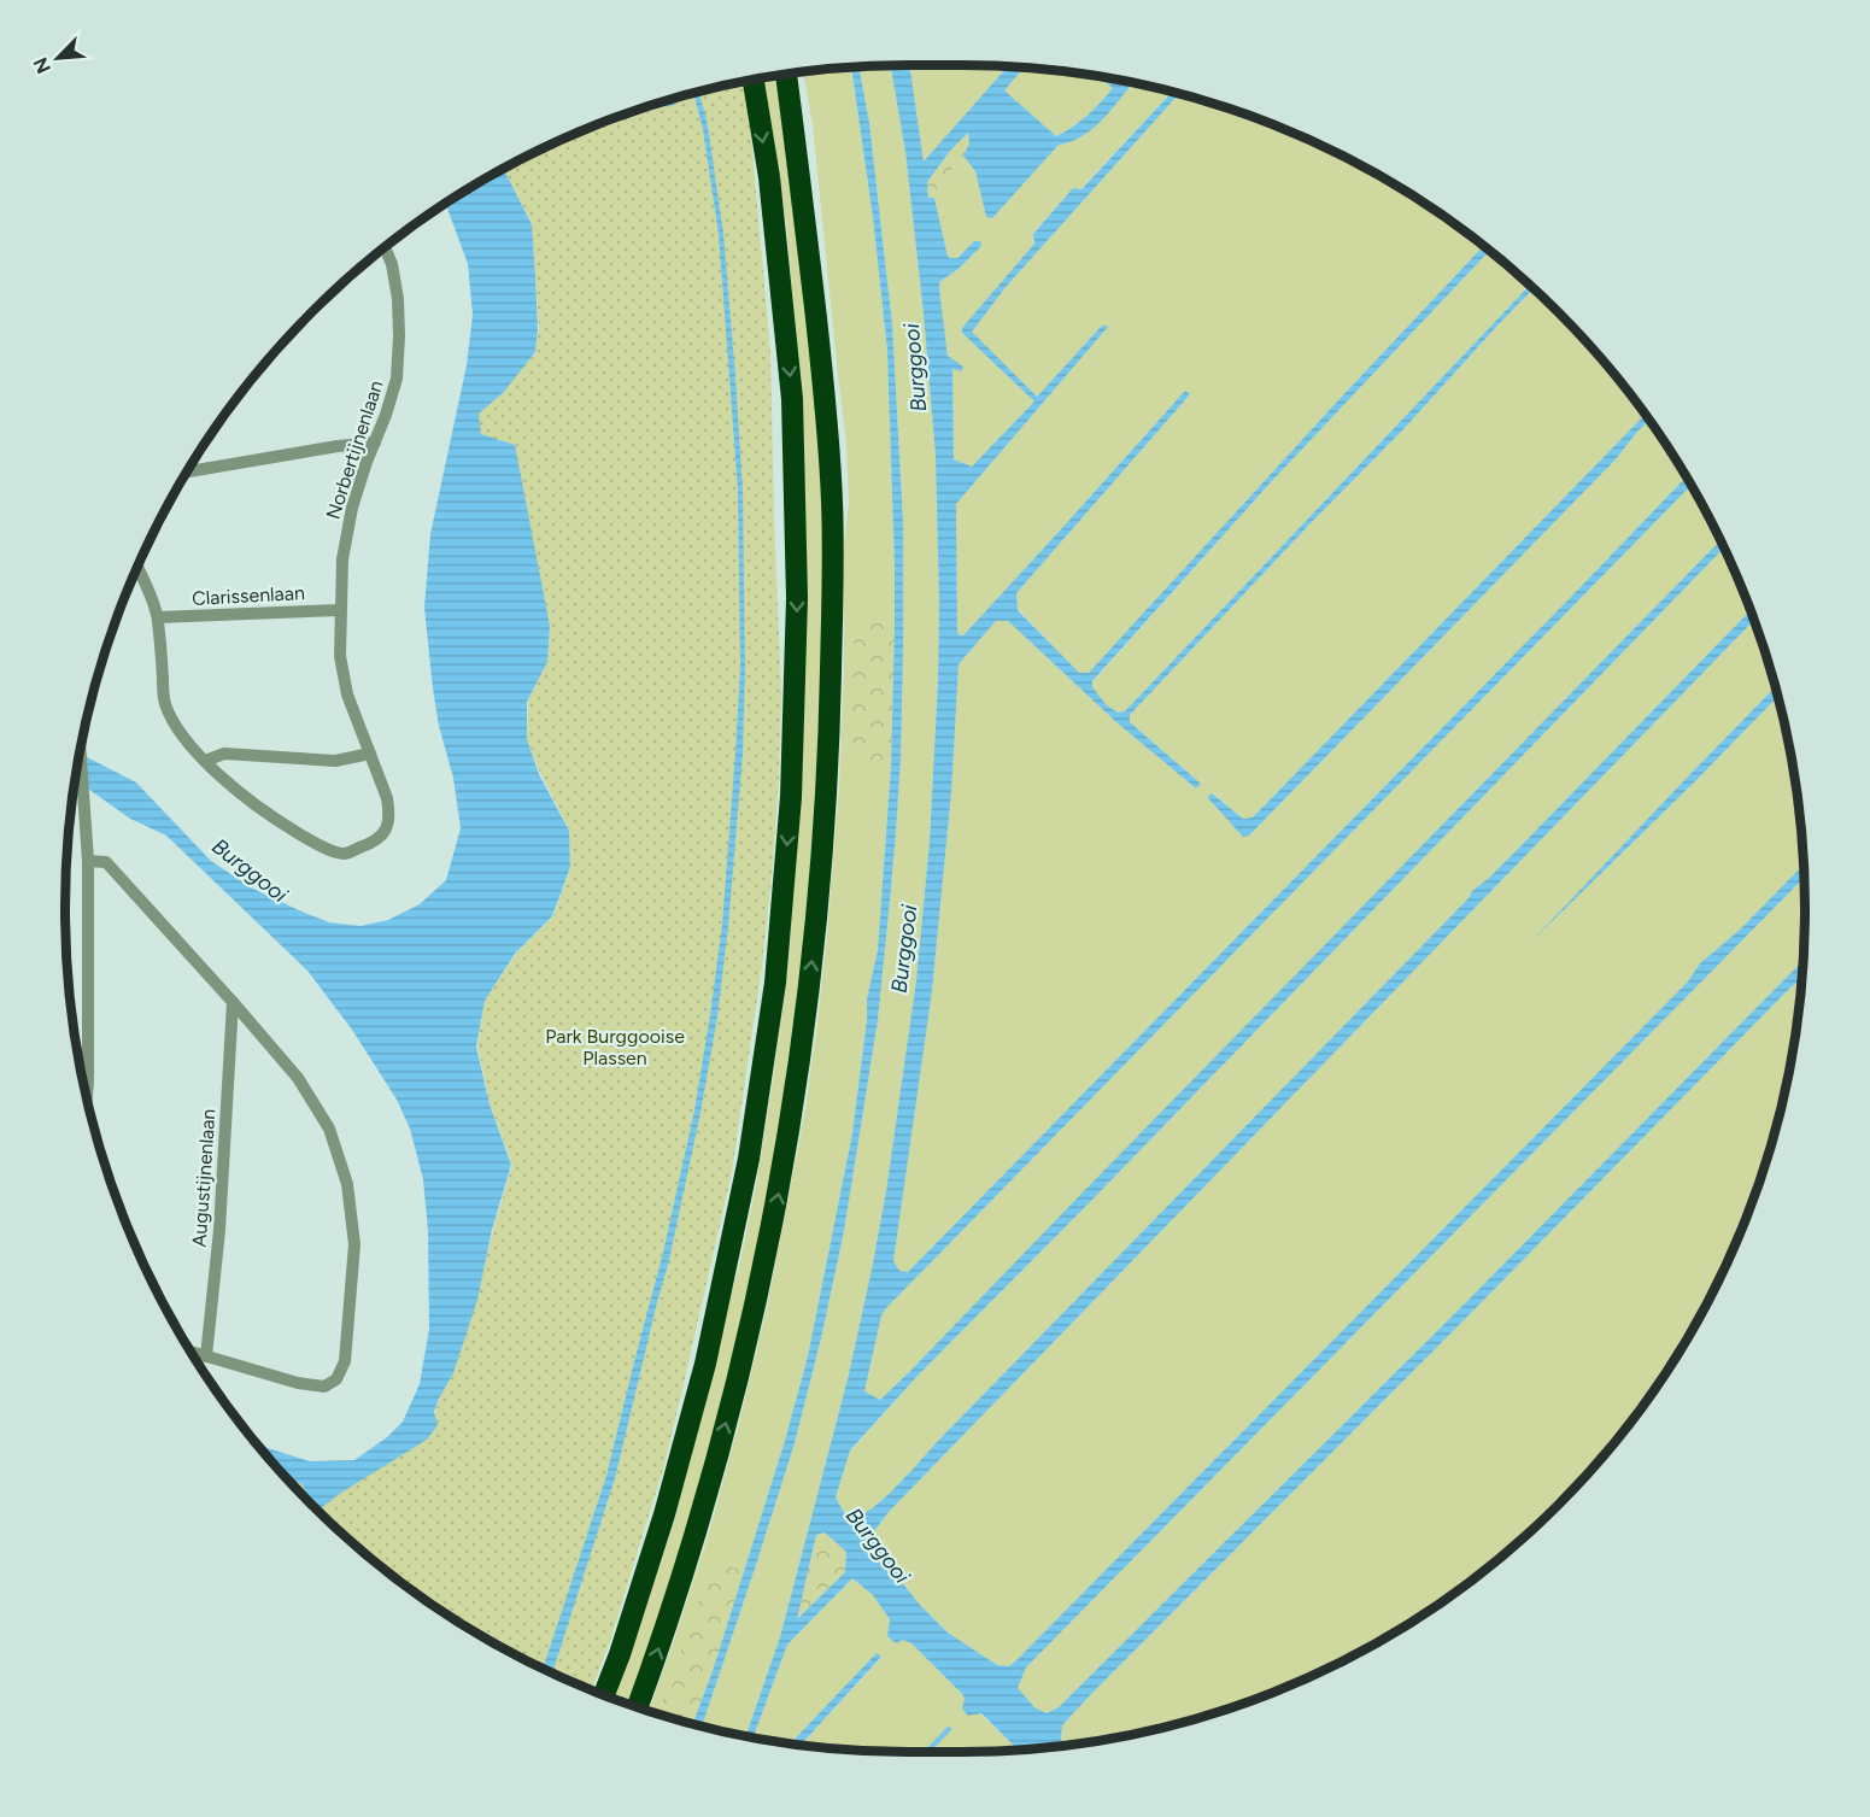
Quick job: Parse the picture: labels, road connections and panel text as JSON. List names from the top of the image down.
{
  "streets": {
    "street": ["Norbertijnenlaan", "Clarissenlaan", "Augustijnenlaan"]
  },
  "crossings": [
    ["Norbertijnenlaan", "Clarissenlaan"]
  ],
  "water": ["Burggooi"],
  "parks": ["Park Burggooise Plassen"],
  "north": "bottom left"
}
